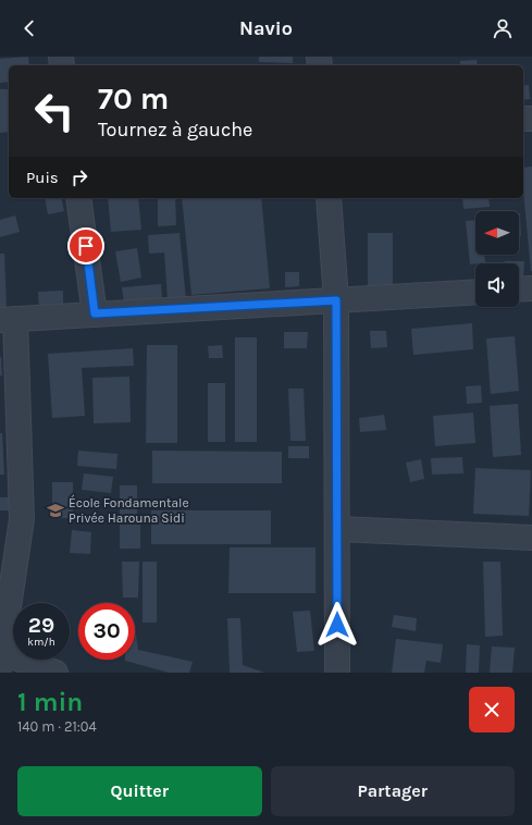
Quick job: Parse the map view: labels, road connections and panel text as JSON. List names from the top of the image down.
{
  "places": {
    "school or university": ["École Fondamentale Privée Harouna Sidi"]
  },
  "north": "left",
  "page": {
    "header": "Navio",
    "turn": ["70 m", "Tournez à gauche"],
    "then": "Puis",
    "speed": "29 km/h",
    "limit": "30",
    "heading": ["1 min", "140 m · 21:04"],
    "buttons": ["Quitter", "Partager"]
  }
}
